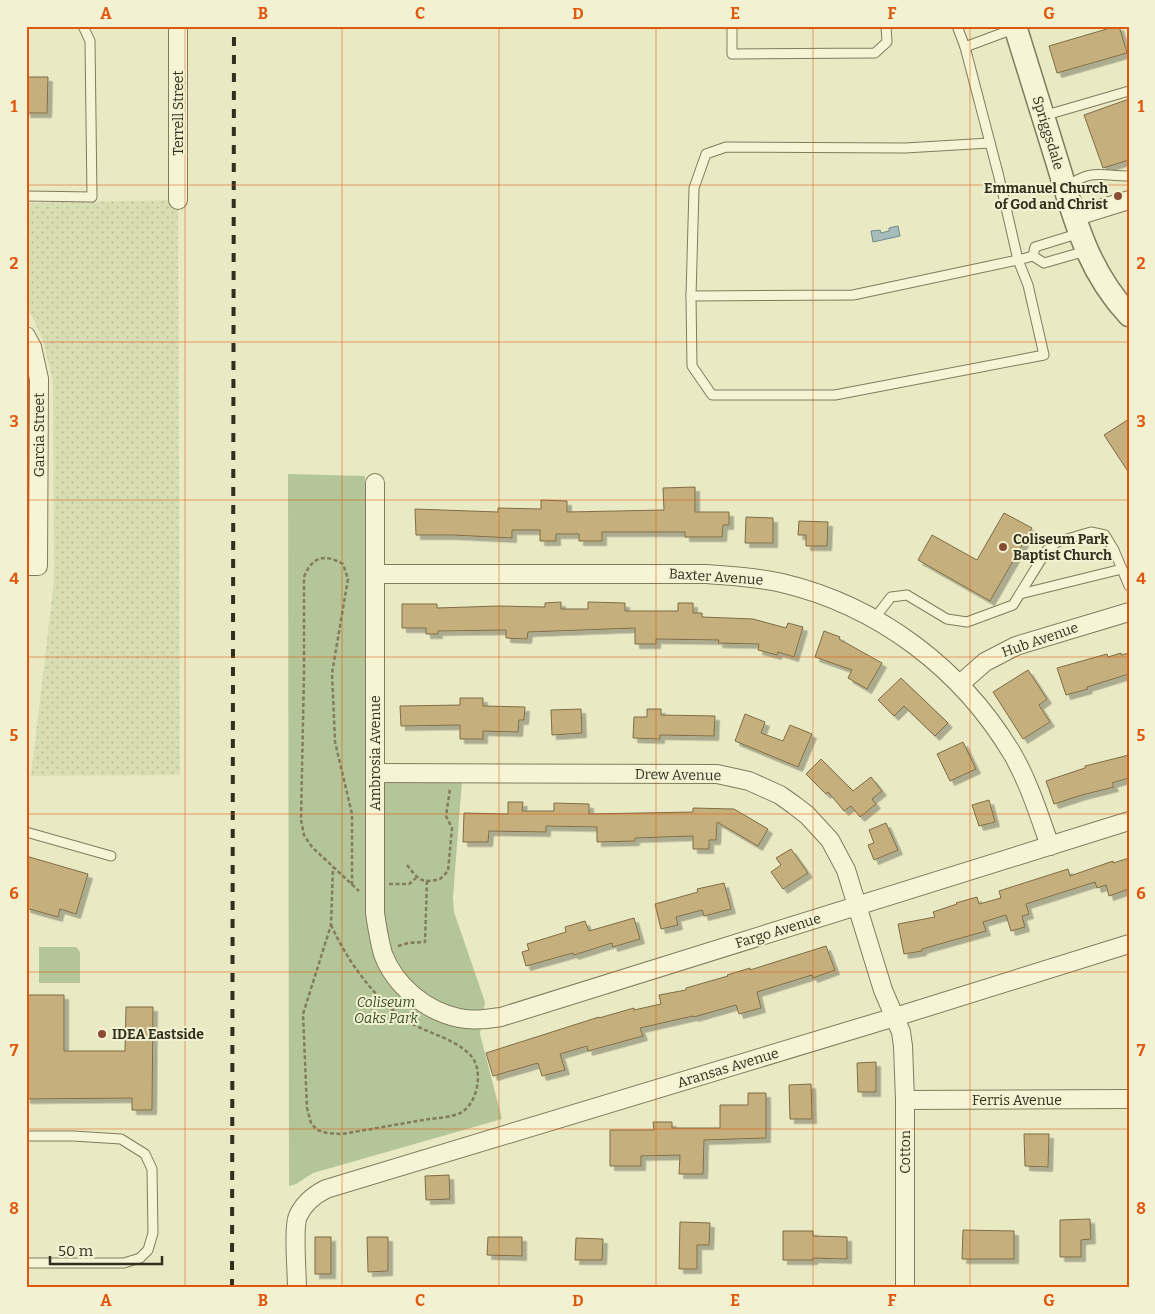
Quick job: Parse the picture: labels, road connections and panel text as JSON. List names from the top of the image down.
{
  "streets": {
    "street": [
      "Terrell Street",
      "Spriggsdale",
      "Garcia Street",
      "Baxter Avenue",
      "Hub Avenue",
      "Ambrosia Avenue",
      "Drew Avenue",
      "Fargo Avenue",
      "Aransas Avenue",
      "Ferris Avenue",
      "Cotton"
    ]
  },
  "crossings": [
    ["Baxter Avenue", "Hub Avenue"],
    ["Baxter Avenue", "Ambrosia Avenue"],
    ["Baxter Avenue", "Fargo Avenue"],
    ["Ambrosia Avenue", "Drew Avenue"],
    ["Ambrosia Avenue", "Fargo Avenue"],
    ["Drew Avenue", "Fargo Avenue"],
    ["Drew Avenue", "Aransas Avenue"],
    ["Drew Avenue", "Cotton"],
    ["Aransas Avenue", "Cotton"],
    ["Ferris Avenue", "Cotton"]
  ],
  "parks": ["Coliseum Oaks Park"],
  "places": ["Emmanuel Church of God and Christ", "Coliseum Park Baptist Church", "IDEA Eastside"],
  "scale_bar": "50 m",
  "grid": {
    "columns": [
      "A",
      "B",
      "C",
      "D",
      "E",
      "F",
      "G"
    ],
    "rows": [
      "1",
      "2",
      "3",
      "4",
      "5",
      "6",
      "7",
      "8"
    ]
  }
}
